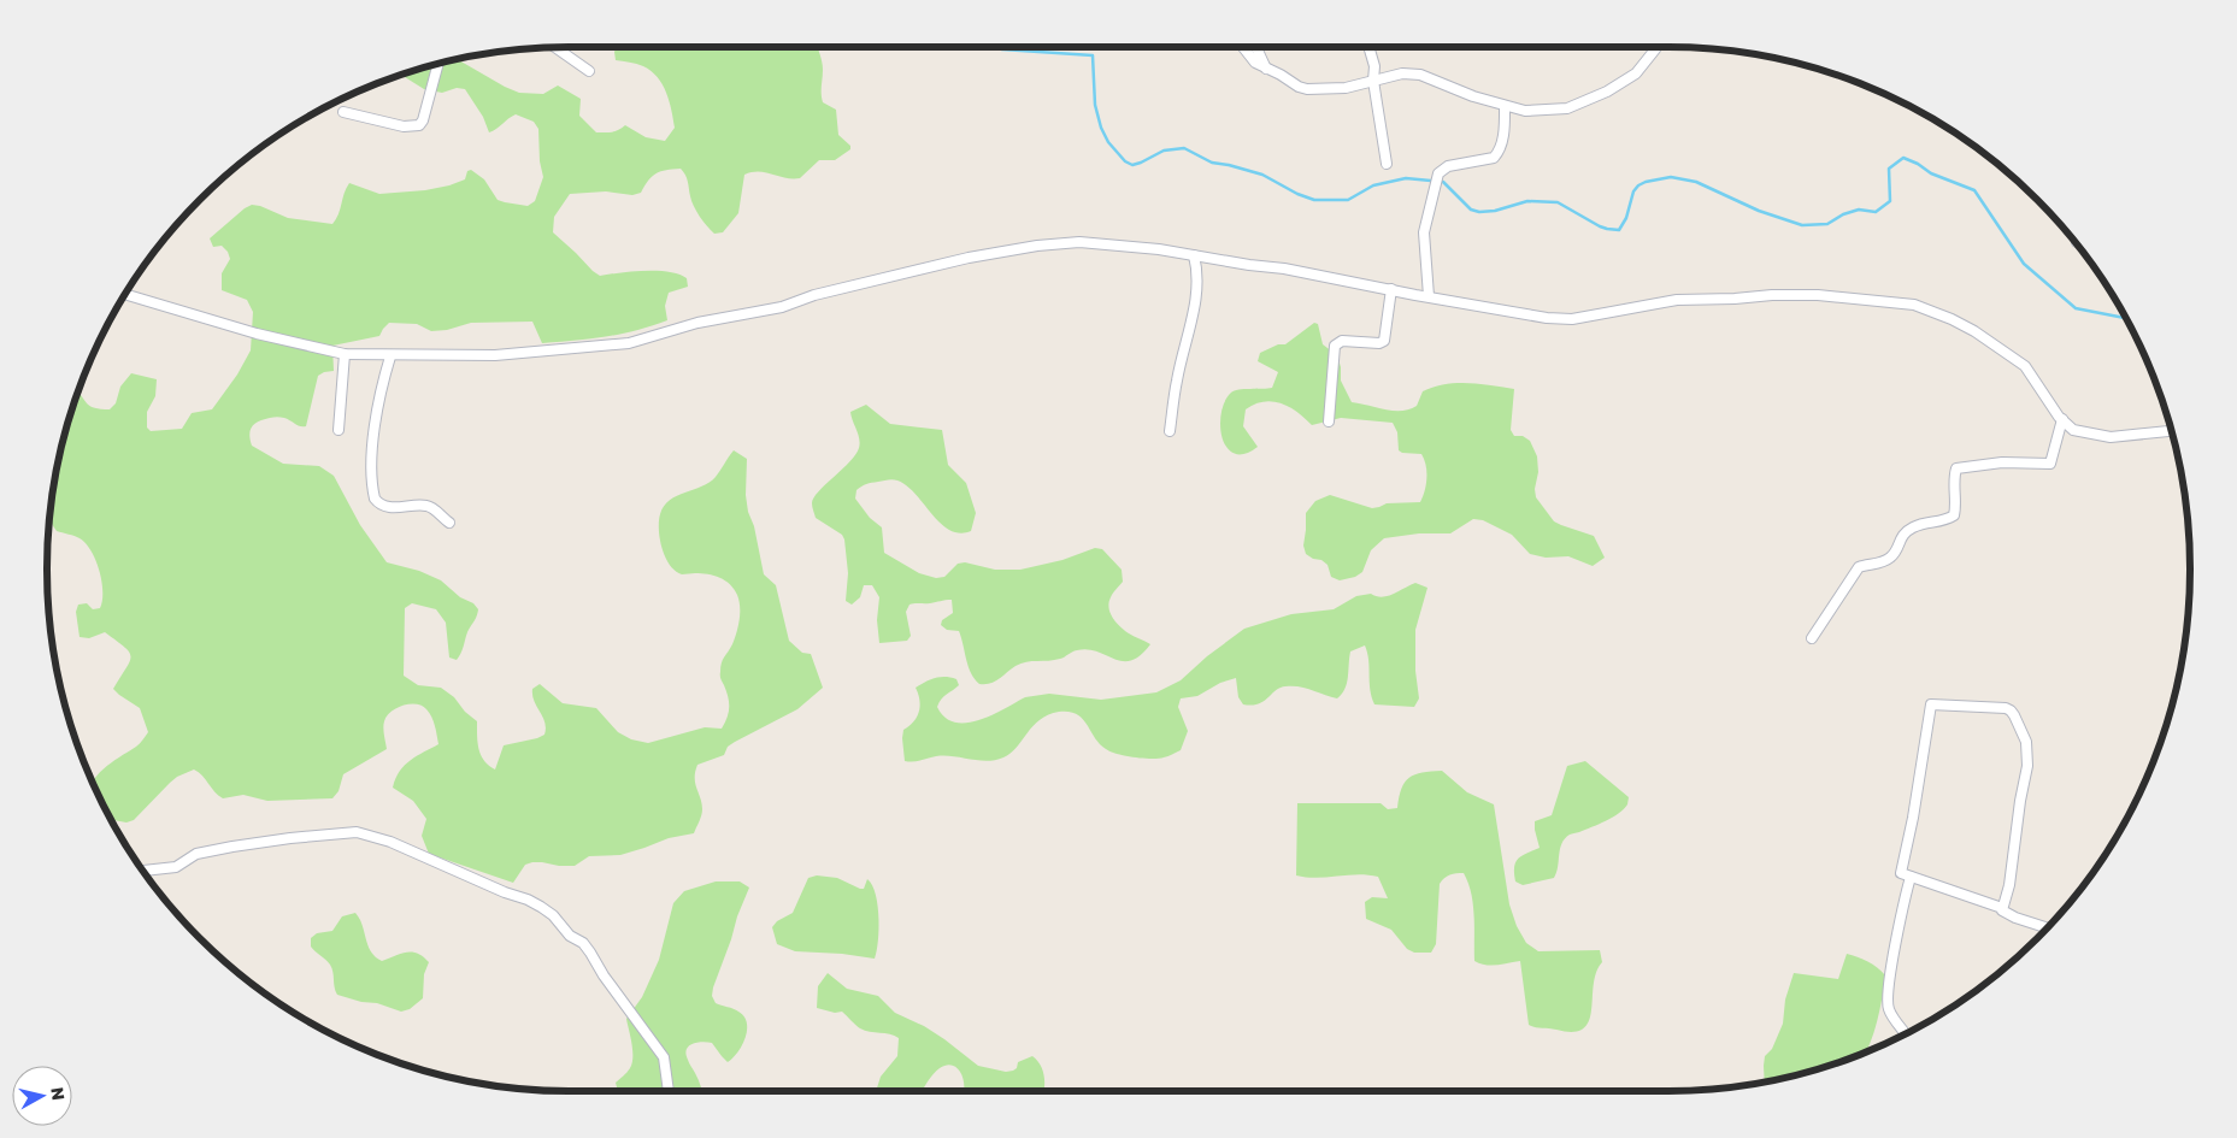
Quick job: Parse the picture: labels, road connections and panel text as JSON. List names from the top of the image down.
{
  "north": "right"
}
